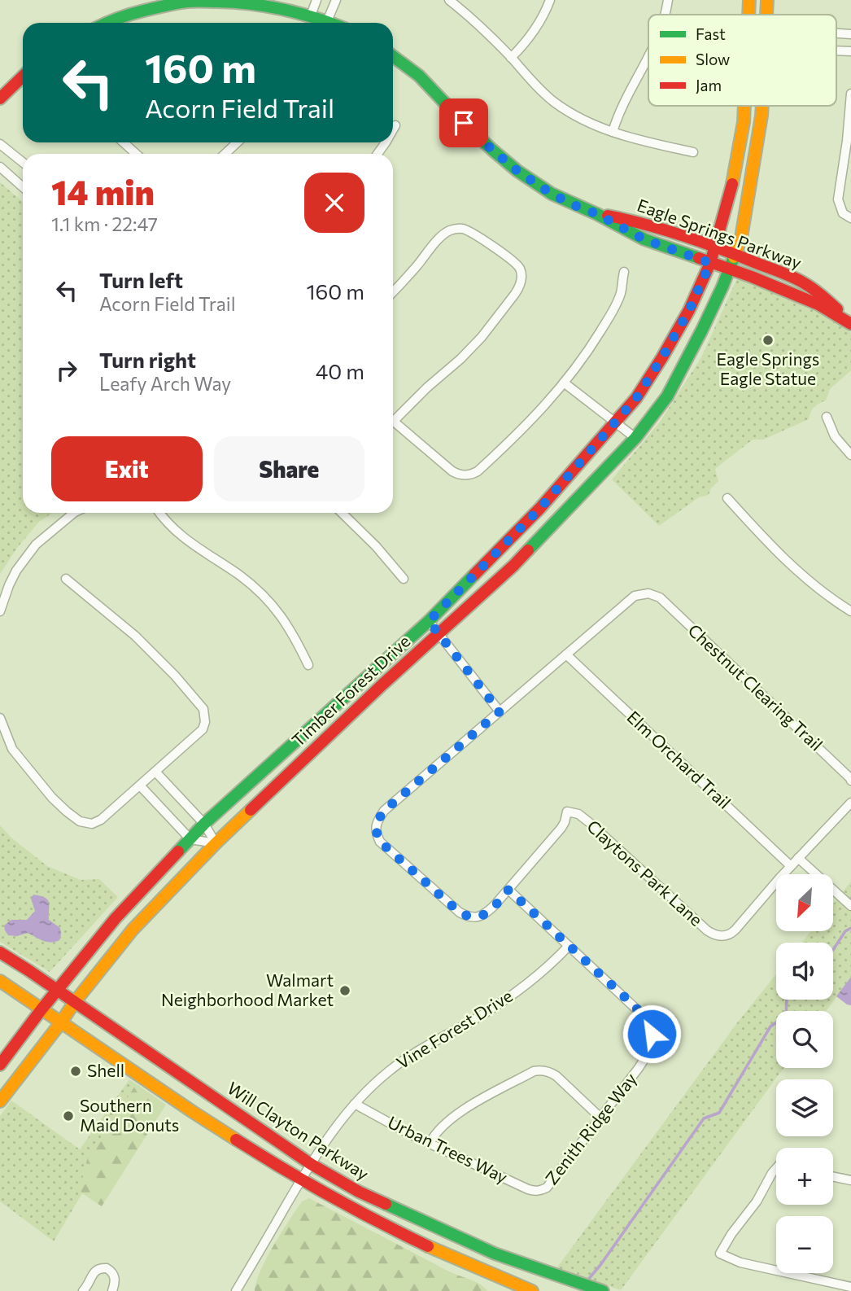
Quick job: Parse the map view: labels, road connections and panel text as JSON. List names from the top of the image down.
{
  "streets": {
    "main road": ["Eagle Springs Parkway", "Timber Forest Drive", "Will Clayton Parkway"],
    "street": [
      "Chestnut Clearing Trail",
      "Elm Orchard Trail",
      "Claytons Park Lane",
      "Vine Forest Drive",
      "Zenith Ridge Way",
      "Urban Trees Way"
    ]
  },
  "crossings": [
    ["Eagle Springs Parkway", "Timber Forest Drive"],
    ["Chestnut Clearing Trail", "Elm Orchard Trail"],
    ["Timber Forest Drive", "Will Clayton Parkway"],
    ["Elm Orchard Trail", "Claytons Park Lane"],
    ["Claytons Park Lane", "Zenith Ridge Way"],
    ["Vine Forest Drive", "Zenith Ridge Way"],
    ["Vine Forest Drive", "Will Clayton Parkway"],
    ["Vine Forest Drive", "Urban Trees Way"],
    ["Zenith Ridge Way", "Urban Trees Way"]
  ],
  "places": [
    "Eagle Springs Eagle Statue",
    "Walmart Neighborhood Market",
    "Shell",
    "Southern Maid Donuts"
  ],
  "legend": ["Fast", "Slow", "Jam"],
  "north": "bottom left",
  "page": {
    "turn": ["160 m", "Acorn Field Trail"],
    "heading": ["14 min", "1.1 km · 22:47"],
    "list": [
      {
        "name": "Turn left",
        "note": "Acorn Field Trail",
        "value": "160 m"
      },
      {
        "name": "Turn right",
        "note": "Leafy Arch Way",
        "value": "40 m"
      }
    ],
    "buttons": ["Exit", "Share"],
    "map_buttons": ["+", "−"]
  }
}
